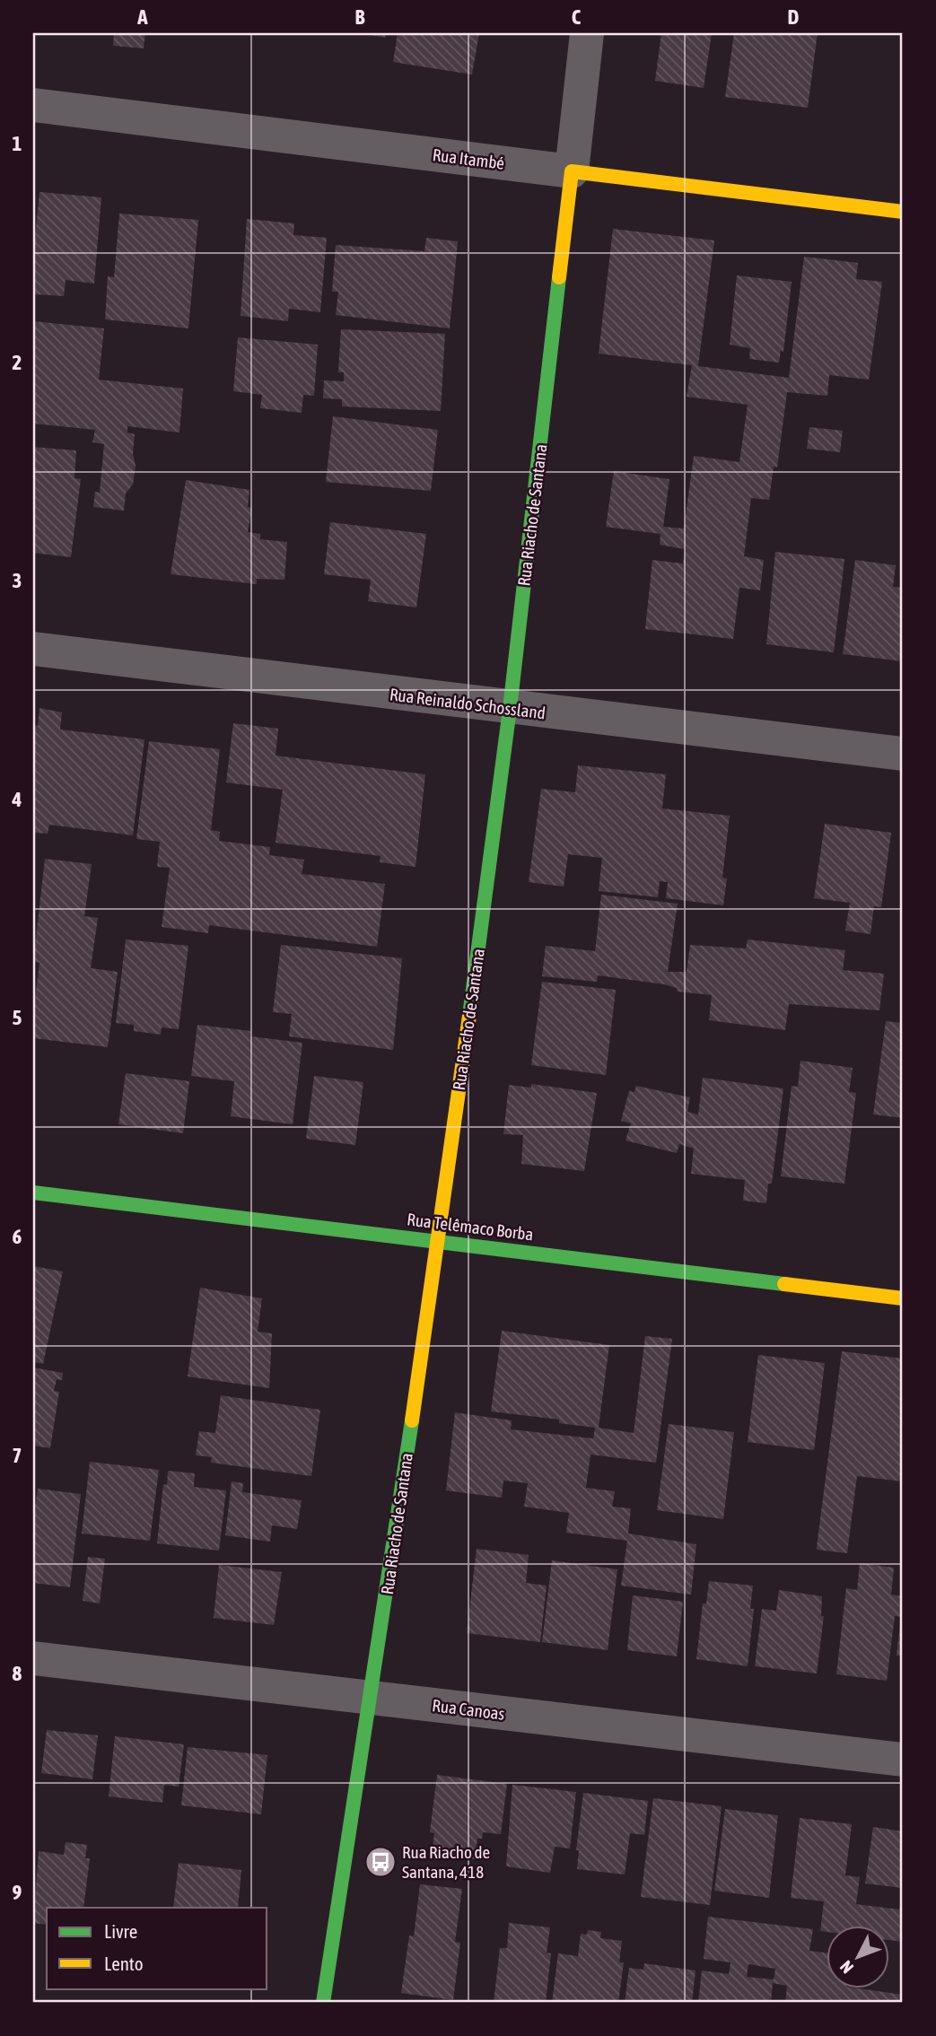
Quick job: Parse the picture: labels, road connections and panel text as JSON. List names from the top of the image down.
{
  "streets": {
    "street": [
      "Rua Itambé",
      "Rua Riacho de Santana",
      "Rua Reinaldo Schossland",
      "Rua Telêmaco Borba",
      "Rua Canoas"
    ]
  },
  "crossings": [
    ["Rua Itambé", "Rua Riacho de Santana"],
    ["Rua Riacho de Santana", "Rua Reinaldo Schossland"],
    ["Rua Riacho de Santana", "Rua Telêmaco Borba"],
    ["Rua Riacho de Santana", "Rua Canoas"]
  ],
  "places": {
    "bus stop": ["Rua Riacho de Santana, 418"]
  },
  "legend": ["Livre", "Lento"],
  "north": "bottom left",
  "grid": {
    "columns": [
      "A",
      "B",
      "C",
      "D"
    ],
    "rows": [
      "1",
      "2",
      "3",
      "4",
      "5",
      "6",
      "7",
      "8",
      "9"
    ]
  }
}
